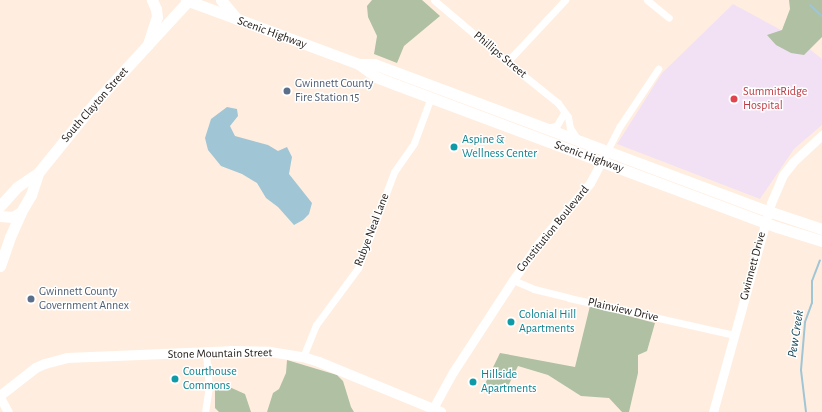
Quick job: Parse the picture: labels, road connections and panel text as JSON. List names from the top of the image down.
{
  "streets": {
    "main road": ["Scenic Highway", "South Clayton Street", "Stone Mountain Street"],
    "street": [
      "Phillips Street",
      "Constitution Boulevard",
      "Rubye Neal Lane",
      "Gwinnett Drive",
      "Plainview Drive"
    ]
  },
  "crossings": [
    ["Scenic Highway", "Phillips Street"],
    ["Scenic Highway", "South Clayton Street"],
    ["Scenic Highway", "Constitution Boulevard"],
    ["Scenic Highway", "Rubye Neal Lane"],
    ["Scenic Highway", "Gwinnett Drive"],
    ["Constitution Boulevard", "Plainview Drive"],
    ["Constitution Boulevard", "Stone Mountain Street"],
    ["Rubye Neal Lane", "Stone Mountain Street"],
    ["Gwinnett Drive", "Plainview Drive"]
  ],
  "water": ["Pew Creek"],
  "places": [
    "Gwinnett County Fire Station 15",
    "SummitRidge Hospital",
    "Aspine & Wellness Center",
    "Gwinnett County Government Annex",
    "Colonial Hill Apartments",
    "Courthouse Commons",
    "Hillside Apartments"
  ]
}
